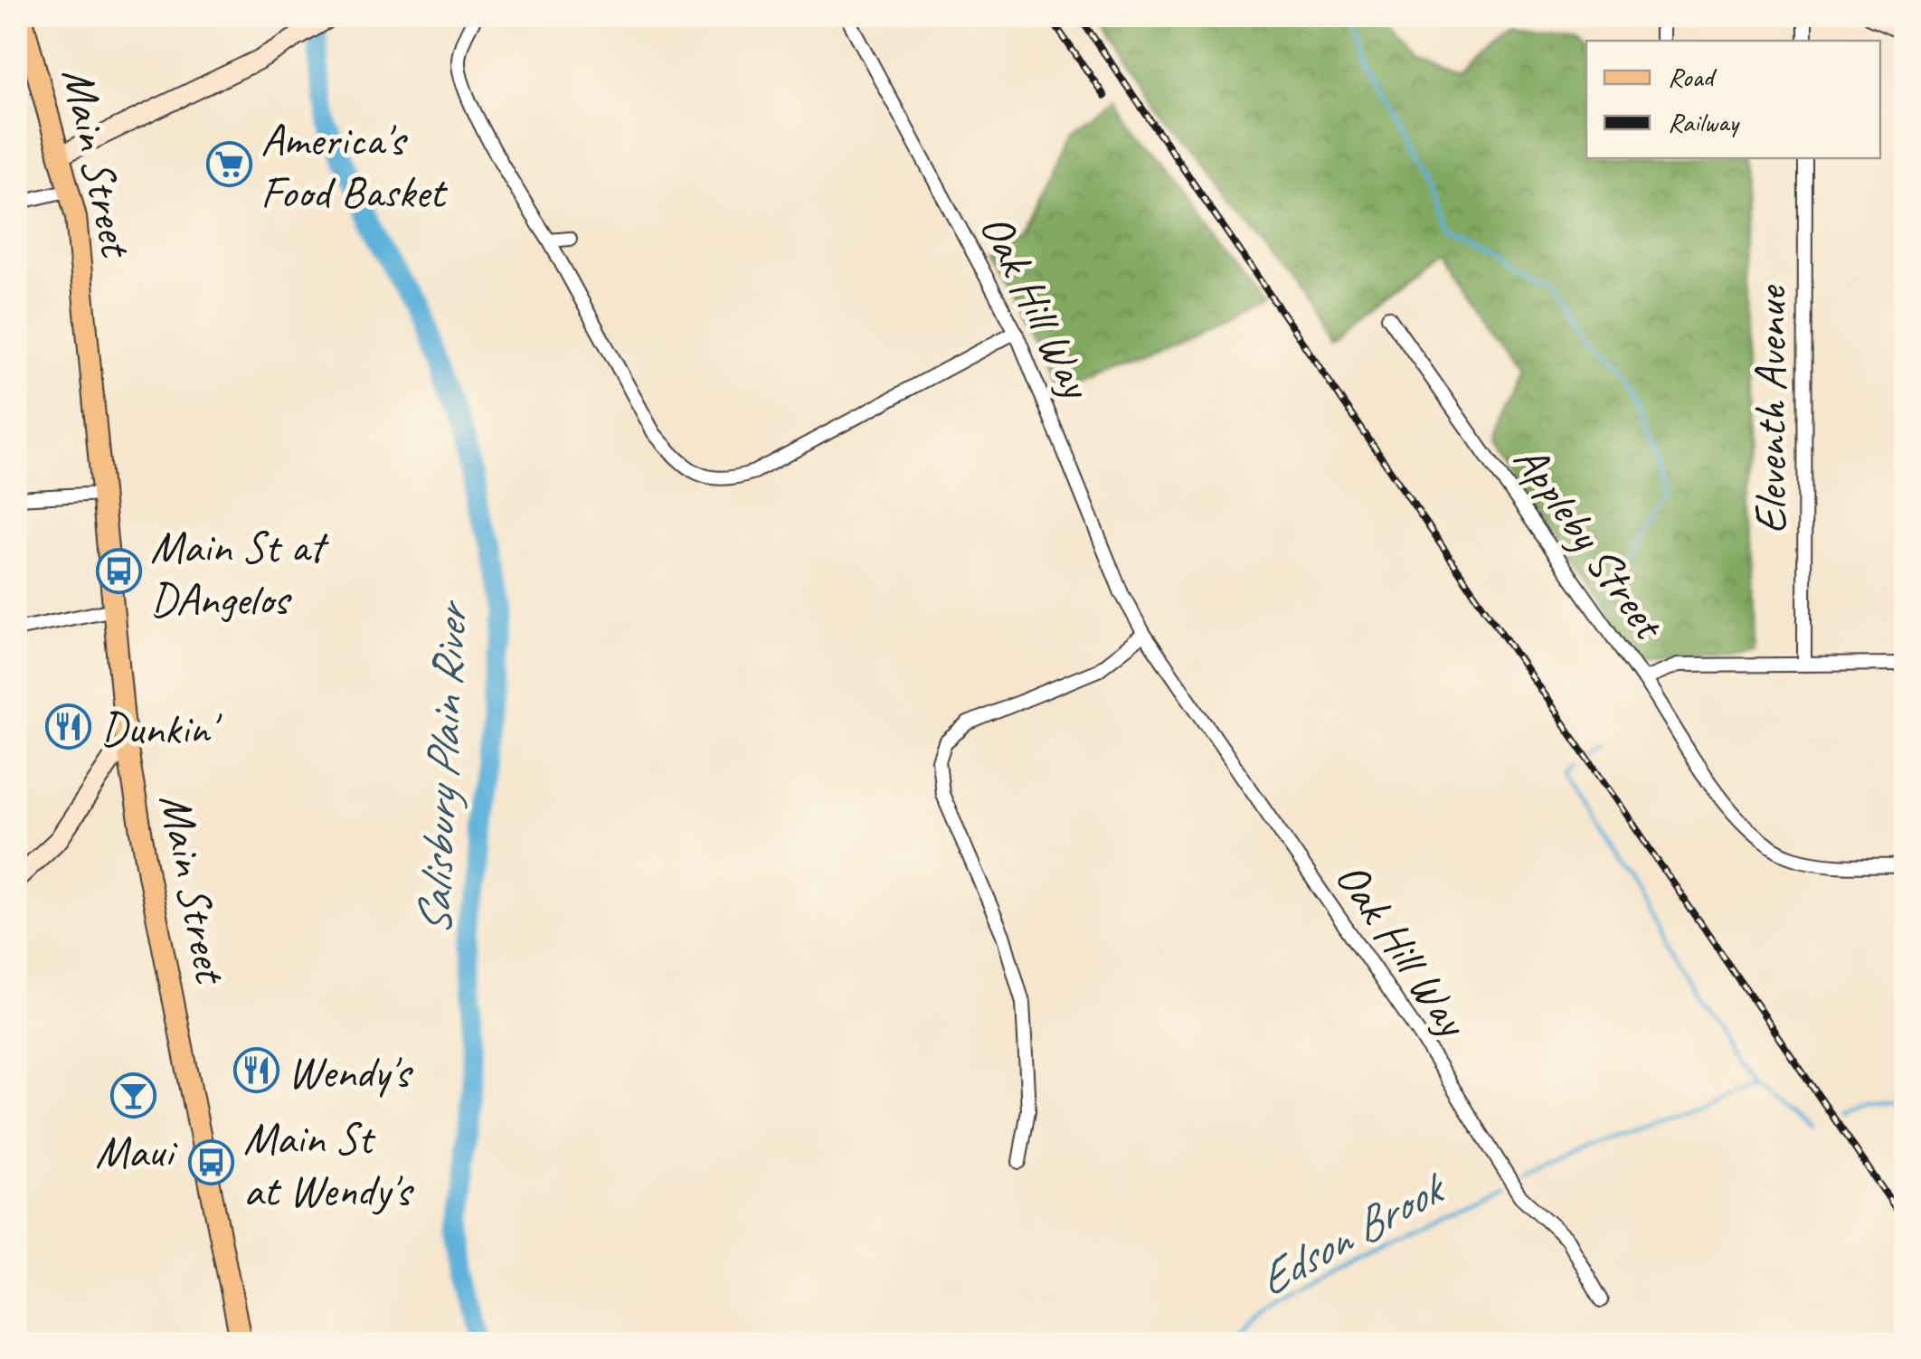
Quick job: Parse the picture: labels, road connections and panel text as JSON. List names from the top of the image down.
{
  "streets": {
    "main road": ["Main Street"],
    "street": ["Oak Hill Way", "Eleventh Avenue", "Appleby Street"]
  },
  "crossings": [
    ["Eleventh Avenue", "Appleby Street"]
  ],
  "water": ["Salisbury Plain River", "Edson Brook"],
  "places": {
    "supermarket": ["America's Food Basket"],
    "bus stop": ["Main St at DAngelos", "Main St at Wendy's"],
    "restaurant": ["Dunkin'", "Wendy's"],
    "bar": ["Maui"]
  },
  "legend": ["Road", "Railway"]
}
